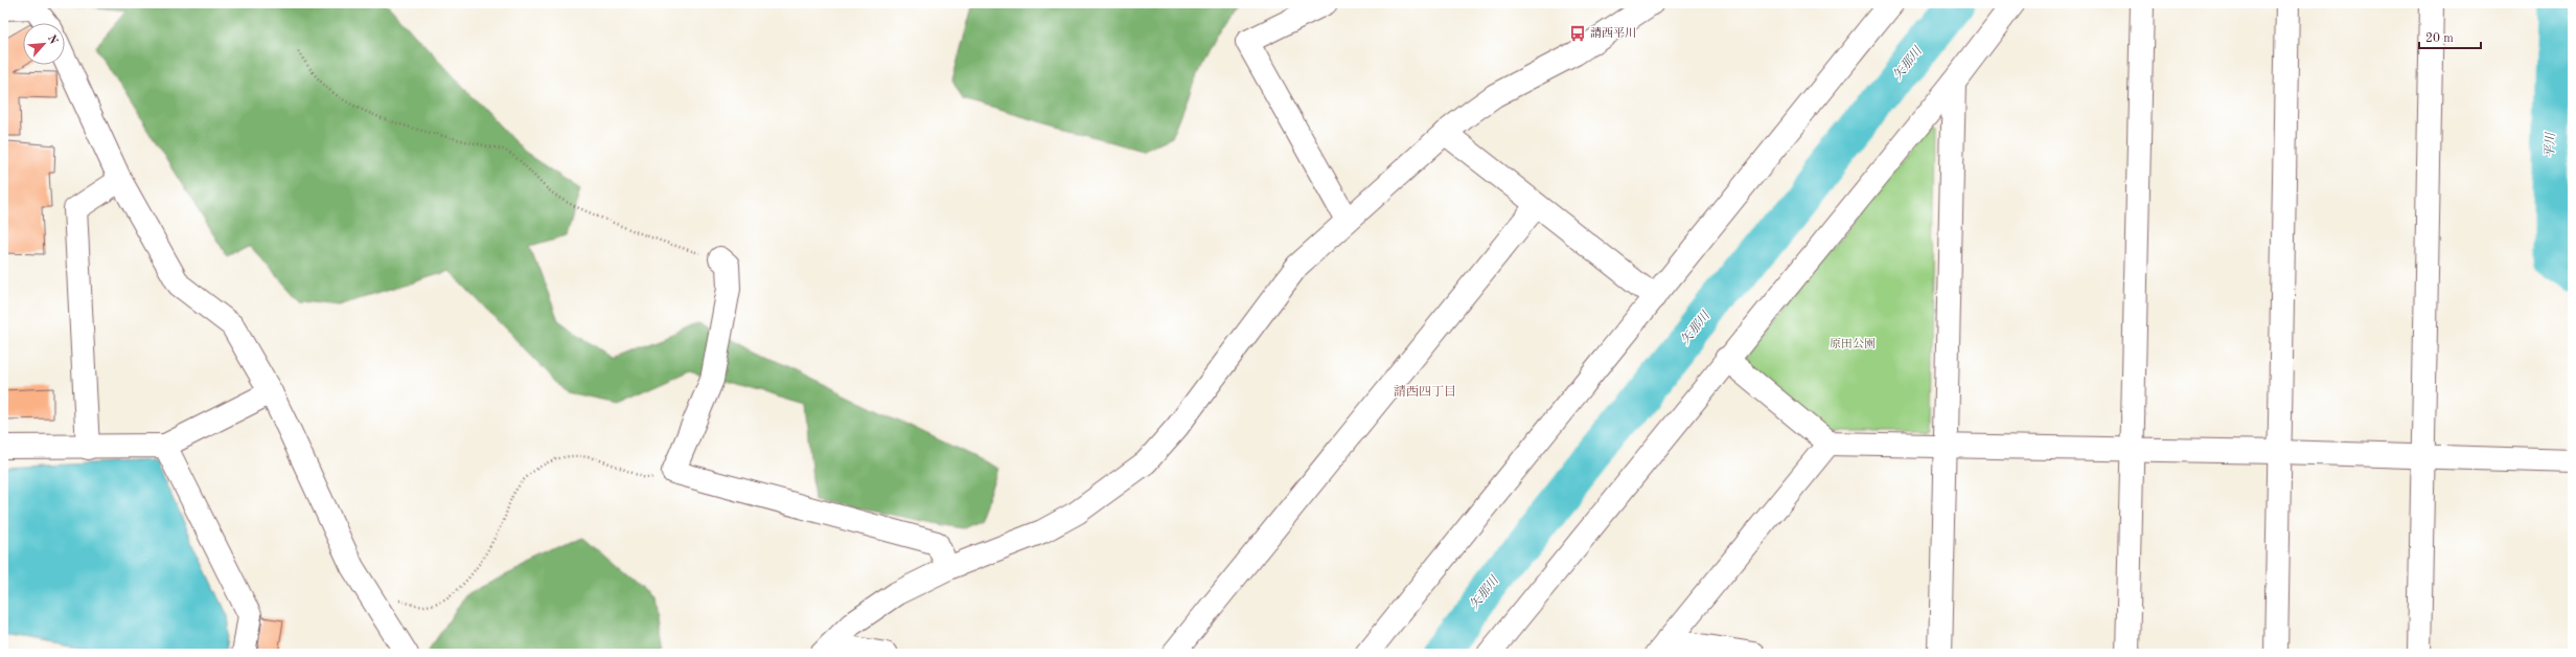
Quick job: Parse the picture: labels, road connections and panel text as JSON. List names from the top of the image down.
{
  "districts": ["請西四丁目"],
  "water": ["矢那川", "平川"],
  "parks": ["原田公園"],
  "places": {
    "bus stop": ["請西平川"]
  },
  "scale_bar": "20 m",
  "north": "top right"
}
